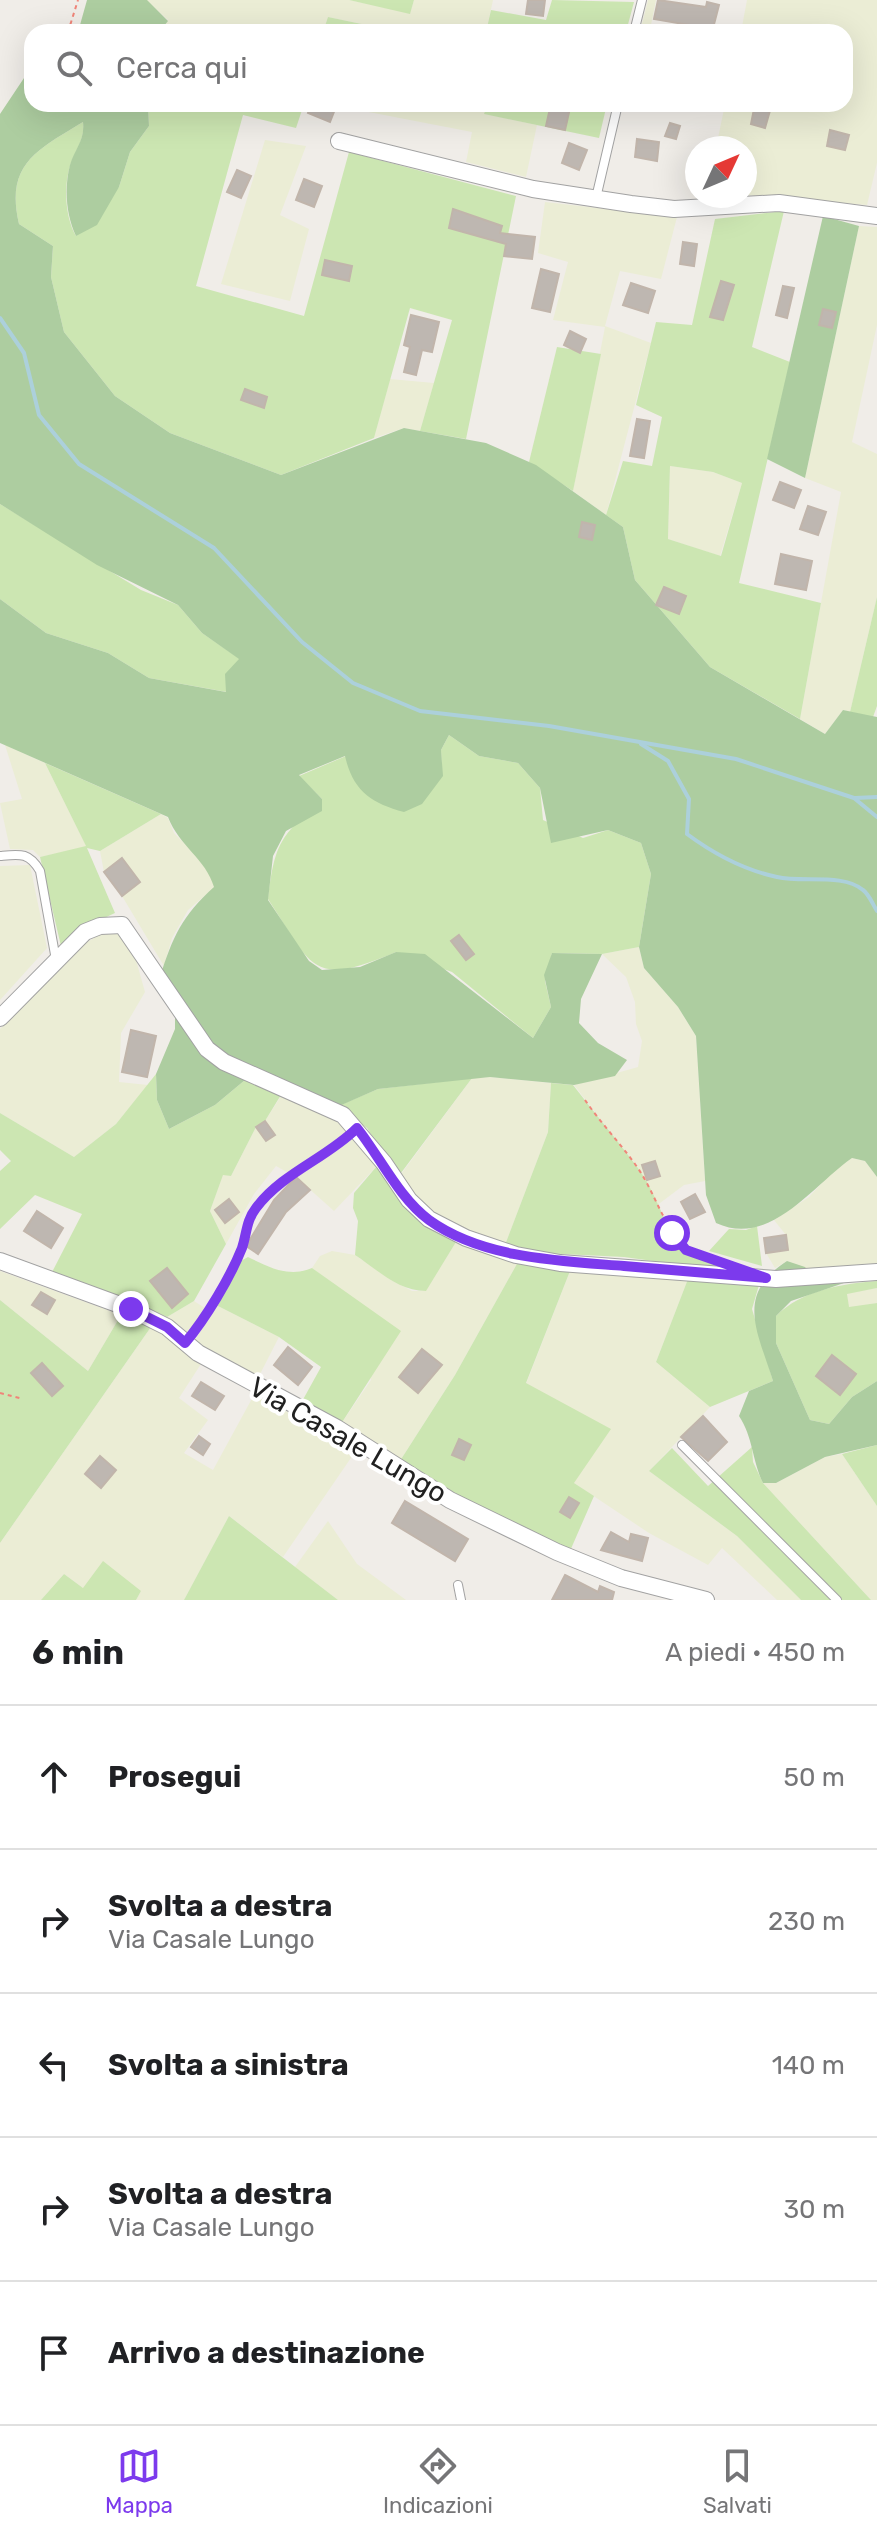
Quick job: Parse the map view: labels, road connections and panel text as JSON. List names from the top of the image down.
{
  "streets": {
    "street": ["Via Casale Lungo"]
  },
  "north": "top right",
  "page": {
    "search": "Cerca qui",
    "heading": ["6 min", "A piedi · 450 m"],
    "list": [
      ["Prosegui", "50 m"],
      ["Svolta a destra", "Via Casale Lungo", "230 m"],
      ["Svolta a sinistra", "140 m"],
      ["Svolta a destra", "Via Casale Lungo", "30 m"],
      "Arrivo a destinazione"
    ],
    "nav": ["Mappa", "Indicazioni", "Salvati"]
  }
}
